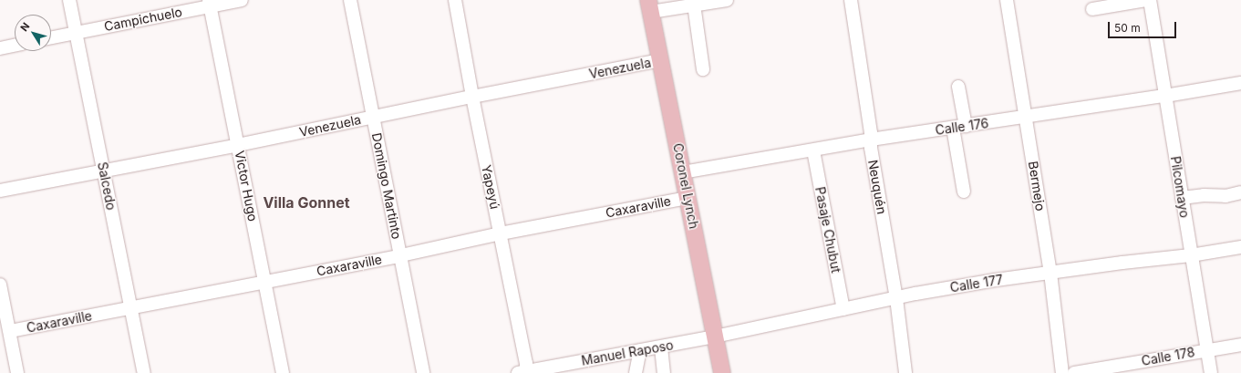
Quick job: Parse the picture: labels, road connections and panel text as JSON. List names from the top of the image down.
{
  "streets": {
    "main road": ["Coronel Lynch"],
    "street": [
      "Campichuelo",
      "Venezuela",
      "Calle 176",
      "Salcedo",
      "Victor Hugo",
      "Domingo Martinto",
      "Bermejo",
      "Yapeyú",
      "Neuquén",
      "Pilcomayo",
      "Caxaraville",
      "Pasaje Chubut",
      "Calle 177",
      "Manuel Raposo",
      "Calle 178"
    ]
  },
  "crossings": [
    ["Campichuelo", "Salcedo"],
    ["Campichuelo", "Victor Hugo"],
    ["Venezuela", "Salcedo"],
    ["Venezuela", "Victor Hugo"],
    ["Venezuela", "Domingo Martinto"],
    ["Venezuela", "Coronel Lynch"],
    ["Venezuela", "Yapeyú"],
    ["Calle 176", "Coronel Lynch"],
    ["Calle 176", "Bermejo"],
    ["Calle 176", "Neuquén"],
    ["Calle 176", "Pilcomayo"],
    ["Calle 176", "Pasaje Chubut"],
    ["Salcedo", "Caxaraville"],
    ["Victor Hugo", "Caxaraville"],
    ["Domingo Martinto", "Caxaraville"],
    ["Coronel Lynch", "Caxaraville"],
    ["Coronel Lynch", "Calle 177"],
    ["Coronel Lynch", "Manuel Raposo"],
    ["Bermejo", "Calle 177"],
    ["Yapeyú", "Caxaraville"],
    ["Yapeyú", "Manuel Raposo"],
    ["Neuquén", "Calle 177"],
    ["Pilcomayo", "Calle 177"],
    ["Pilcomayo", "Calle 178"],
    ["Pasaje Chubut", "Calle 177"],
    ["Calle 177", "Manuel Raposo"]
  ],
  "districts": ["Villa Gonnet"],
  "scale_bar": "50 m",
  "north": "top left"
}
